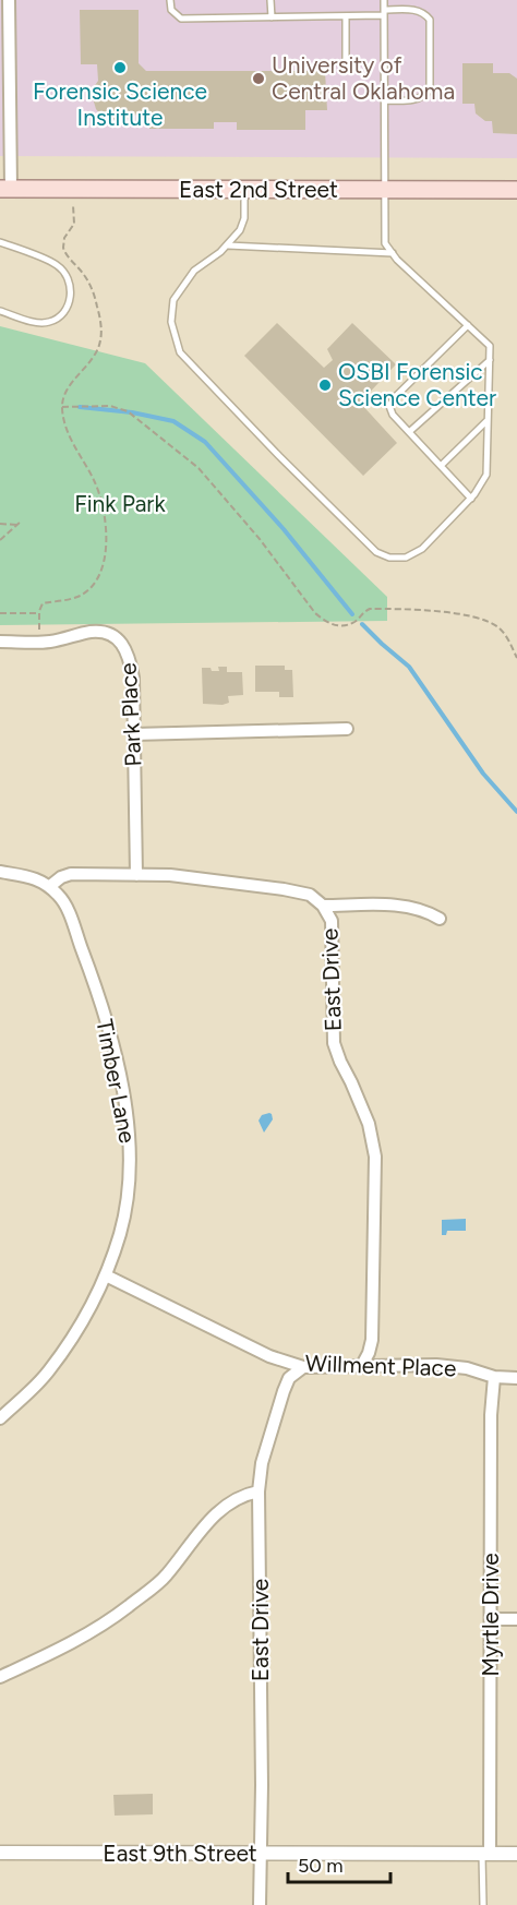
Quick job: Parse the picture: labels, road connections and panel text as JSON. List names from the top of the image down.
{
  "streets": {
    "main road": ["East 2nd Street"],
    "street": [
      "Park Place",
      "East Drive",
      "Timber Lane",
      "Willment Place",
      "Myrtle Drive",
      "East 9th Street"
    ]
  },
  "crossings": [
    ["Park Place", "East Drive"],
    ["East Drive", "Timber Lane"],
    ["East Drive", "Willment Place"],
    ["East Drive", "East 9th Street"],
    ["Timber Lane", "Willment Place"],
    ["Willment Place", "Myrtle Drive"],
    ["Myrtle Drive", "East 9th Street"]
  ],
  "parks": ["Fink Park"],
  "places": ["Forensic Science Institute", "University of Central Oklahoma", "OSBI Forensic Science Center"],
  "scale_bar": "50 m"
}
